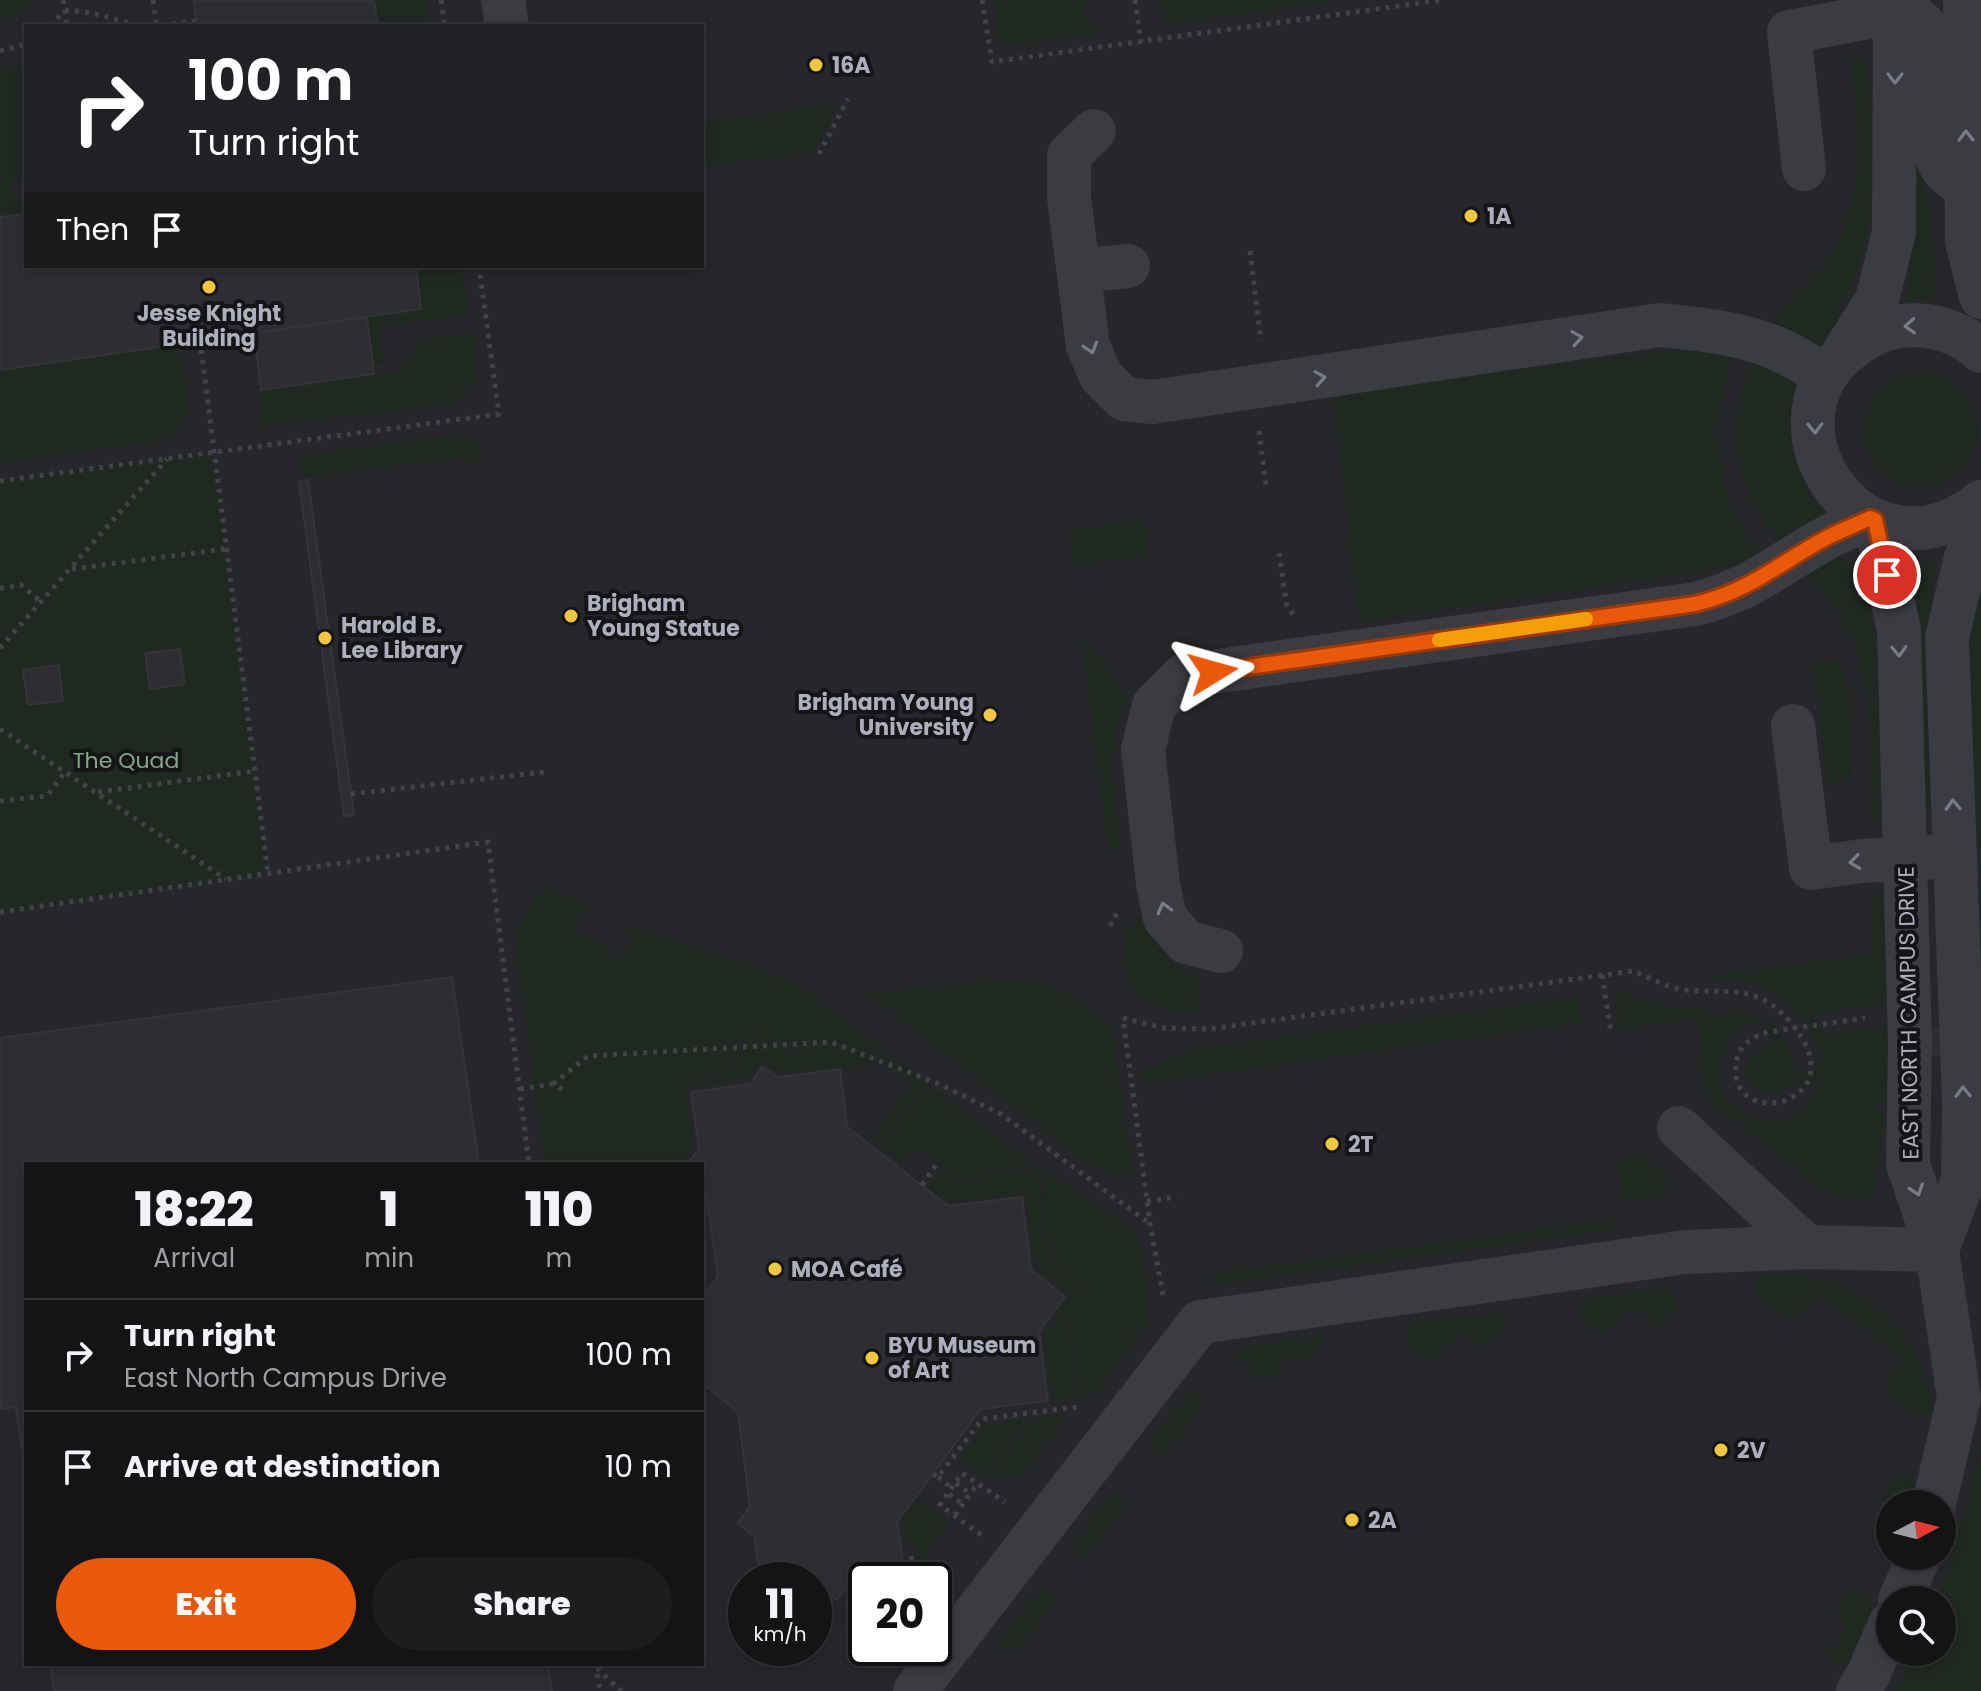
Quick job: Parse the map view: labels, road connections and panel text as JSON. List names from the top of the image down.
{
  "streets": {
    "street": ["EAST NORTH CAMPUS DRIVE"]
  },
  "parks": ["The Quad"],
  "places": [
    "16A",
    "1A",
    "Jesse Knight Building",
    "Brigham Young Statue",
    "Harold B. Lee Library",
    "Brigham Young University",
    "2T",
    "MOA Café",
    "BYU Museum of Art",
    "2V",
    "2A"
  ],
  "north": "right",
  "page": {
    "turn": ["100 m", "Turn right"],
    "then": "Then",
    "eta": [
      "18:22",
      "Arrival",
      "1",
      "min",
      "110",
      "m"
    ],
    "list": [
      {
        "name": "Turn right",
        "note": "East North Campus Drive",
        "value": "100 m"
      },
      {
        "name": "Arrive at destination",
        "value": "10 m"
      }
    ],
    "buttons": ["Exit", "Share"],
    "speed": "11 km/h",
    "limit": "20"
  }
}
